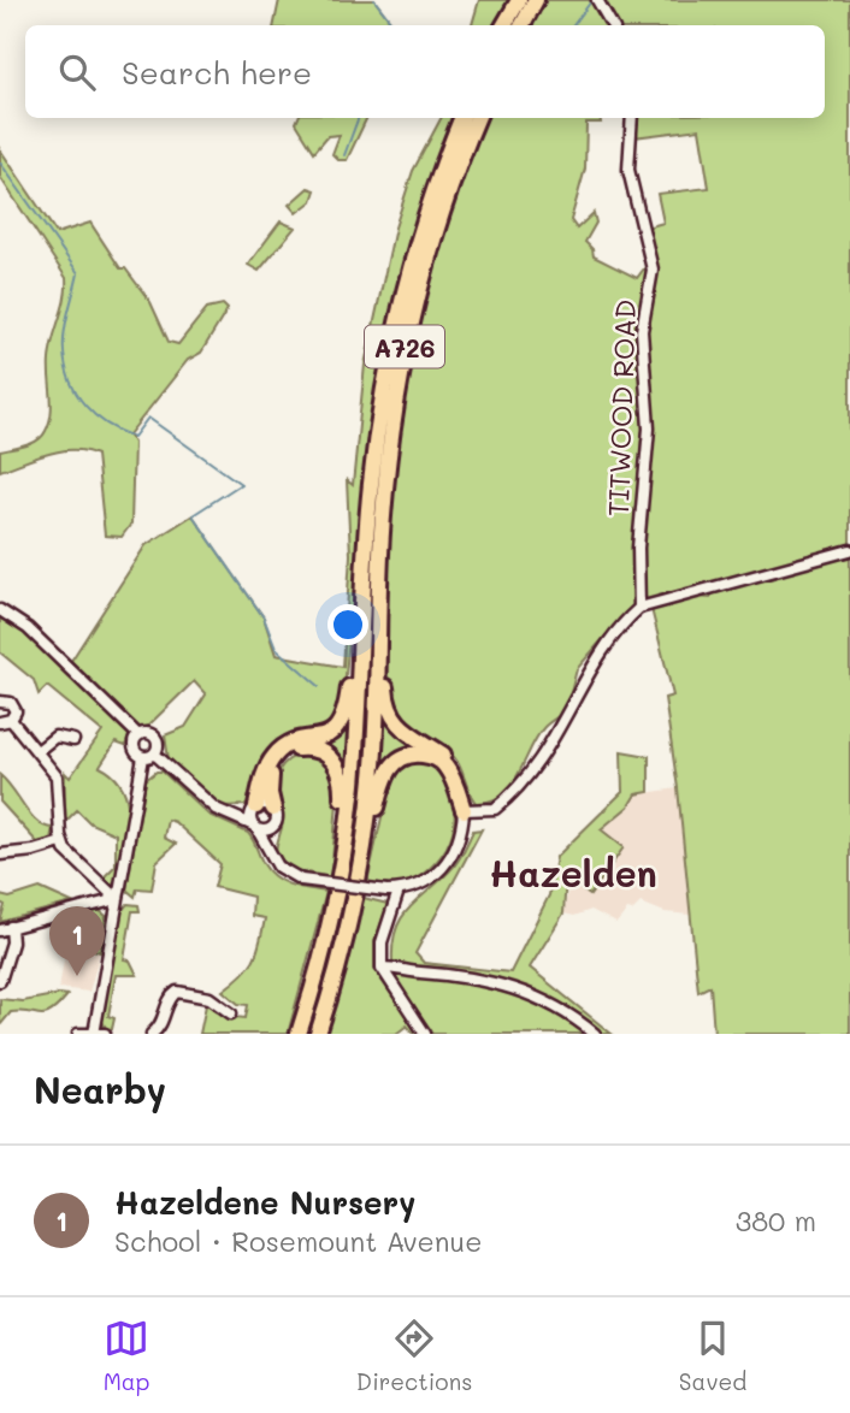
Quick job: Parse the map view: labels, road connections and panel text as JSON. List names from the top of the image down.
{
  "streets": {
    "highway": ["A726"],
    "street": ["TITWOOD ROAD"]
  },
  "districts": ["Hazelden"],
  "page": {
    "search": "Search here",
    "pins": "1",
    "heading": "Nearby",
    "list": [
      {
        "mark": "1",
        "name": "Hazeldene Nursery",
        "note": "School · Rosemount Avenue",
        "value": "380 m"
      }
    ],
    "nav": ["Map", "Directions", "Saved"]
  }
}
